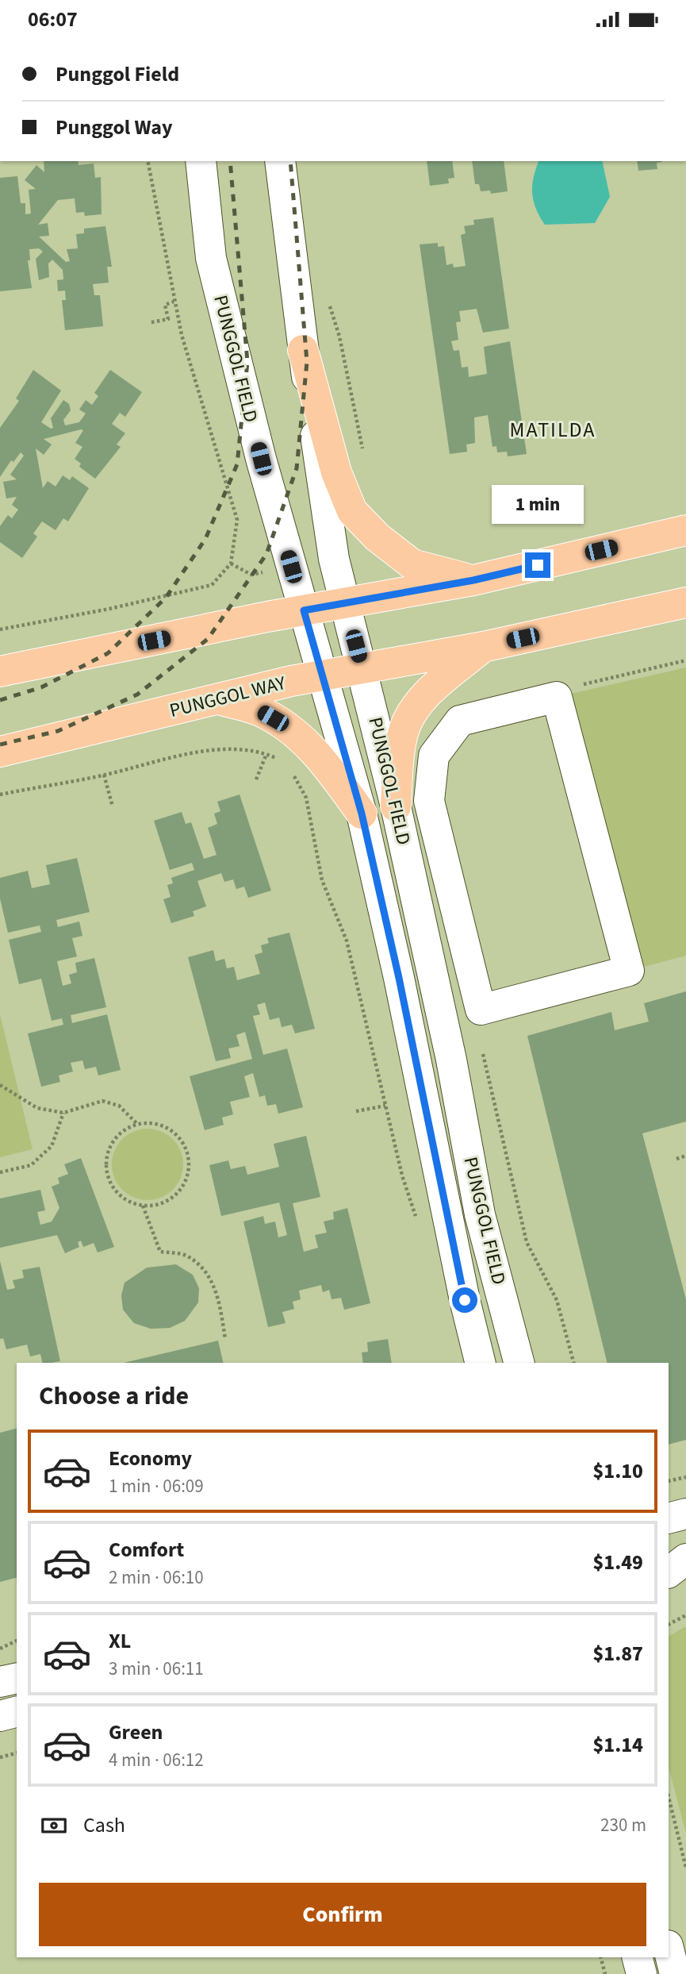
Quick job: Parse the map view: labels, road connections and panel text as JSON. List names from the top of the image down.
{
  "streets": {
    "main road": ["PUNGGOL WAY"],
    "street": ["PUNGGOL FIELD"]
  },
  "crossings": [
    ["PUNGGOL FIELD", "PUNGGOL WAY"]
  ],
  "districts": ["MATILDA"],
  "page": {
    "status": "06:07",
    "banner": ["Punggol Field", "Punggol Way"],
    "bubble": "1 min",
    "heading": "Choose a ride",
    "list": [
      {
        "name": "Economy",
        "note": "1 min · 06:09",
        "value": "$1.10"
      },
      {
        "name": "Comfort",
        "note": "2 min · 06:10",
        "value": "$1.49"
      },
      {
        "name": "XL",
        "note": "3 min · 06:11",
        "value": "$1.87"
      },
      {
        "name": "Green",
        "note": "4 min · 06:12",
        "value": "$1.14"
      }
    ],
    "pay": ["Cash", "230 m"],
    "buttons": "Confirm"
  }
}
